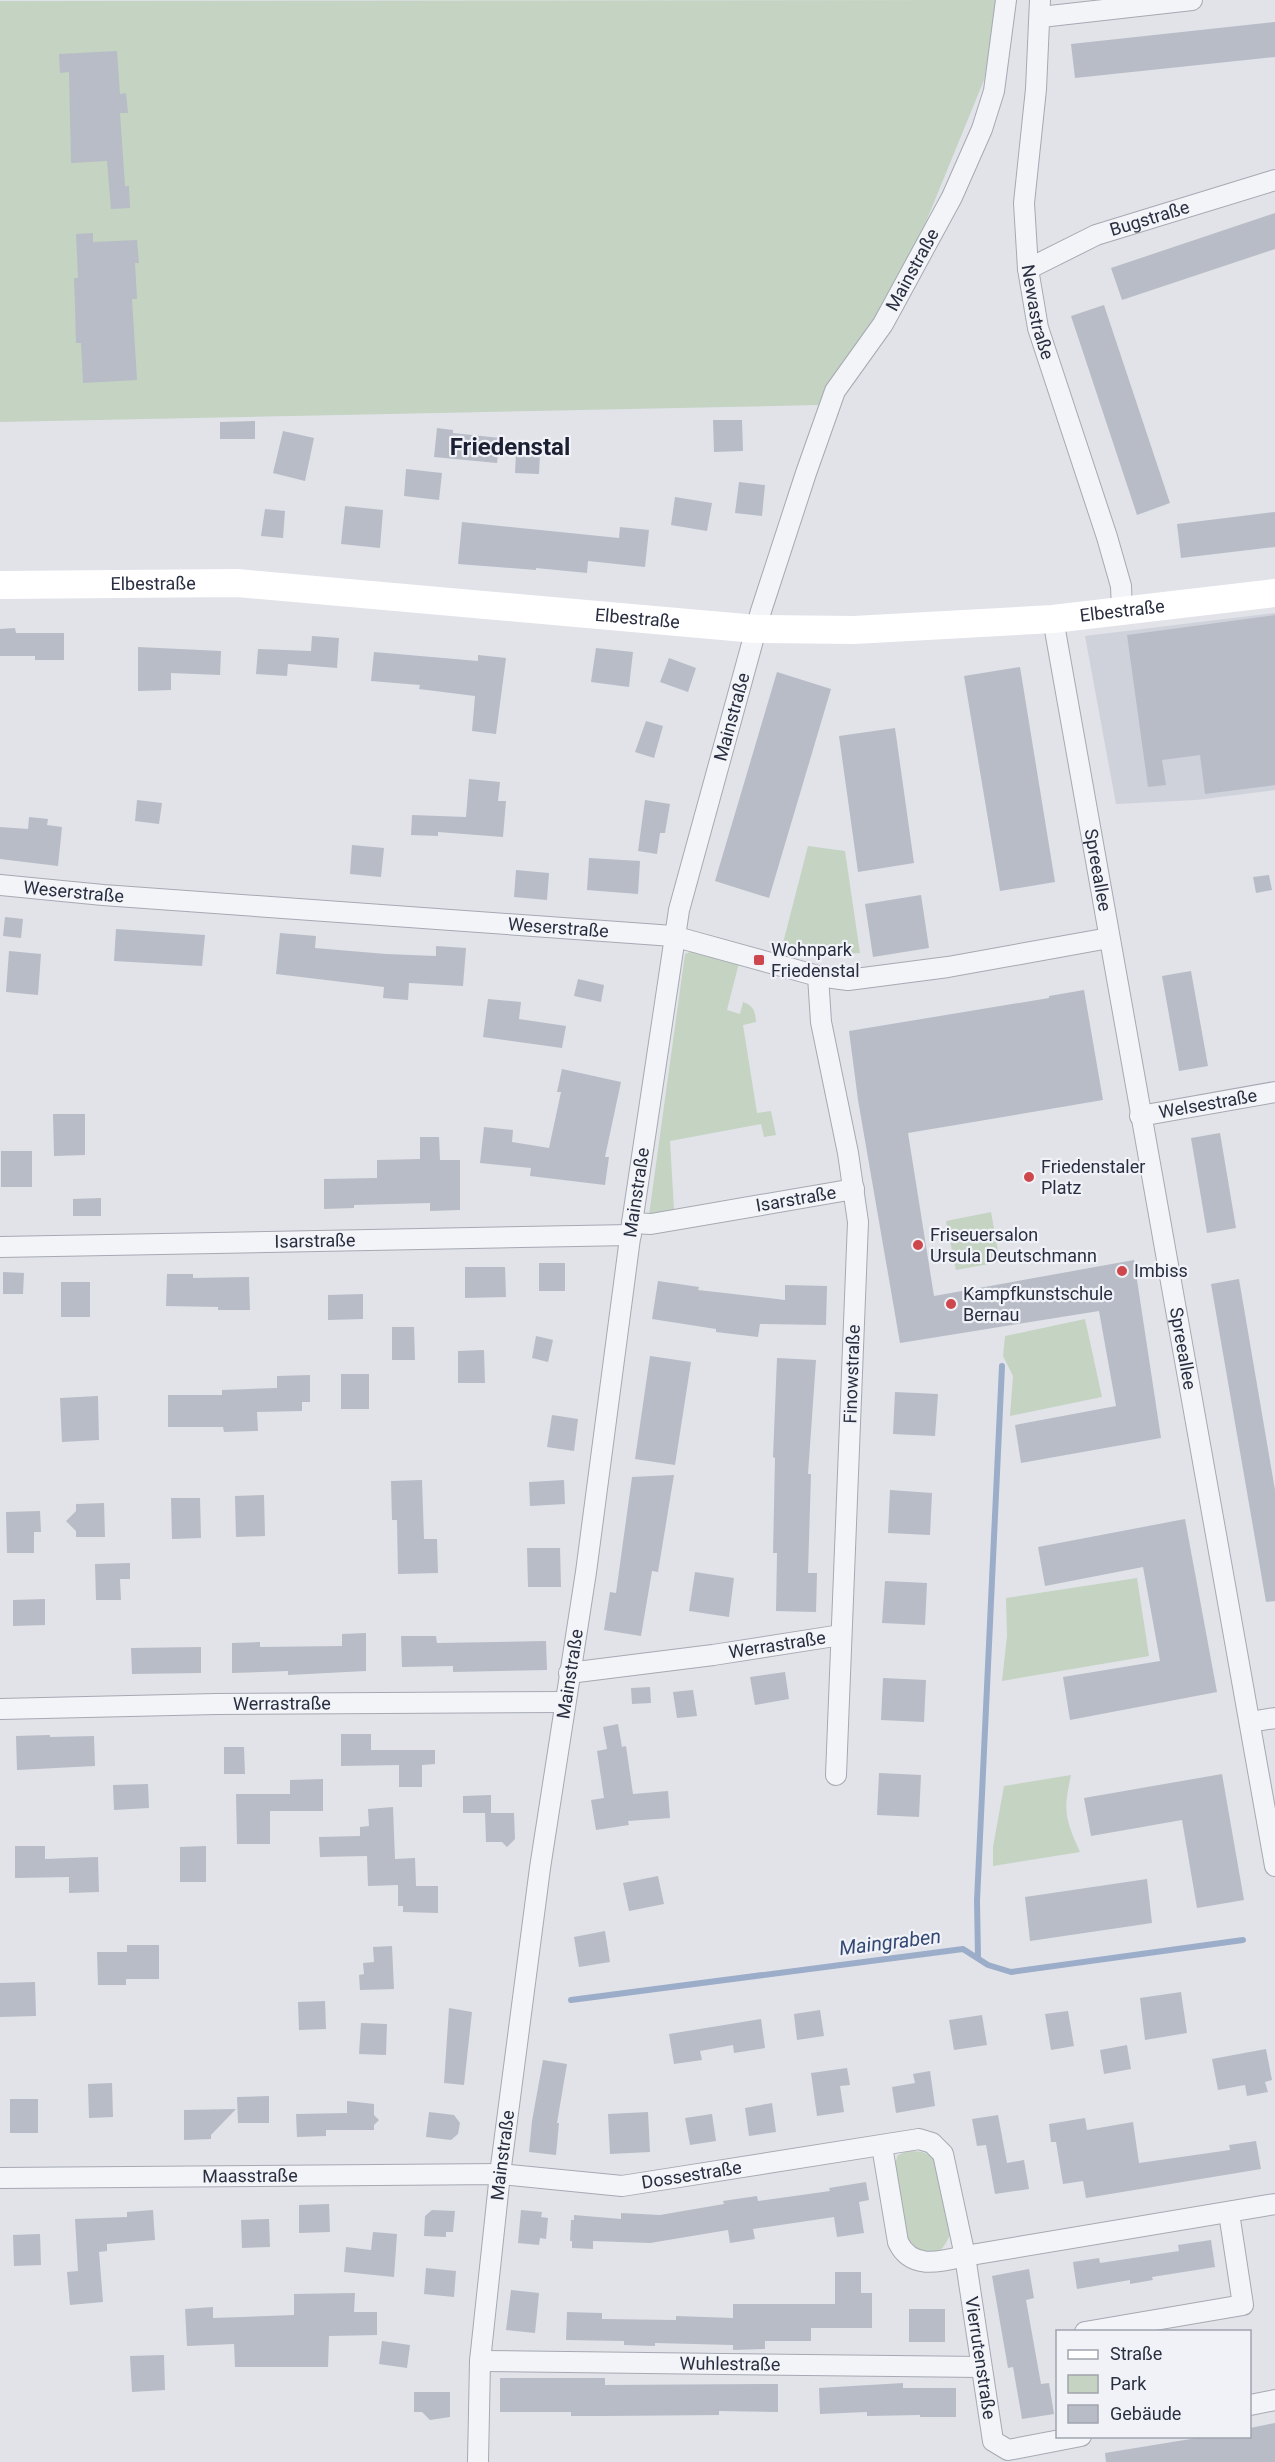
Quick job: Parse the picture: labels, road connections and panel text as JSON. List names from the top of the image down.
{
  "streets": {
    "street": [
      "Bugstraße",
      "Mainstraße",
      "Newastraße",
      "Elbestraße",
      "Spreeallee",
      "Weserstraße",
      "Welsestraße",
      "Isarstraße",
      "Finowstraße",
      "Werrastraße",
      "Dossestraße",
      "Maasstraße",
      "Vierrutenstraße",
      "Wuhlestraße"
    ]
  },
  "crossings": [
    ["Bugstraße", "Newastraße"],
    ["Mainstraße", "Elbestraße"],
    ["Mainstraße", "Weserstraße"],
    ["Mainstraße", "Isarstraße"],
    ["Mainstraße", "Werrastraße"],
    ["Mainstraße", "Dossestraße"],
    ["Mainstraße", "Maasstraße"],
    ["Mainstraße", "Wuhlestraße"],
    ["Newastraße", "Elbestraße"],
    ["Elbestraße", "Spreeallee"],
    ["Spreeallee", "Weserstraße"],
    ["Spreeallee", "Welsestraße"],
    ["Weserstraße", "Finowstraße"],
    ["Isarstraße", "Finowstraße"],
    ["Finowstraße", "Werrastraße"],
    ["Dossestraße", "Maasstraße"],
    ["Dossestraße", "Vierrutenstraße"],
    ["Vierrutenstraße", "Wuhlestraße"]
  ],
  "districts": ["Friedenstal"],
  "water": ["Maingraben"],
  "places": {
    "transit": ["Wohnpark Friedenstal"],
    "other": [
      "Friedenstaler Platz",
      "Friseuersalon Ursula Deutschmann",
      "Imbiss",
      "Kampfkunstschule Bernau"
    ]
  },
  "legend": ["Straße", "Park", "Gebäude"]
}
